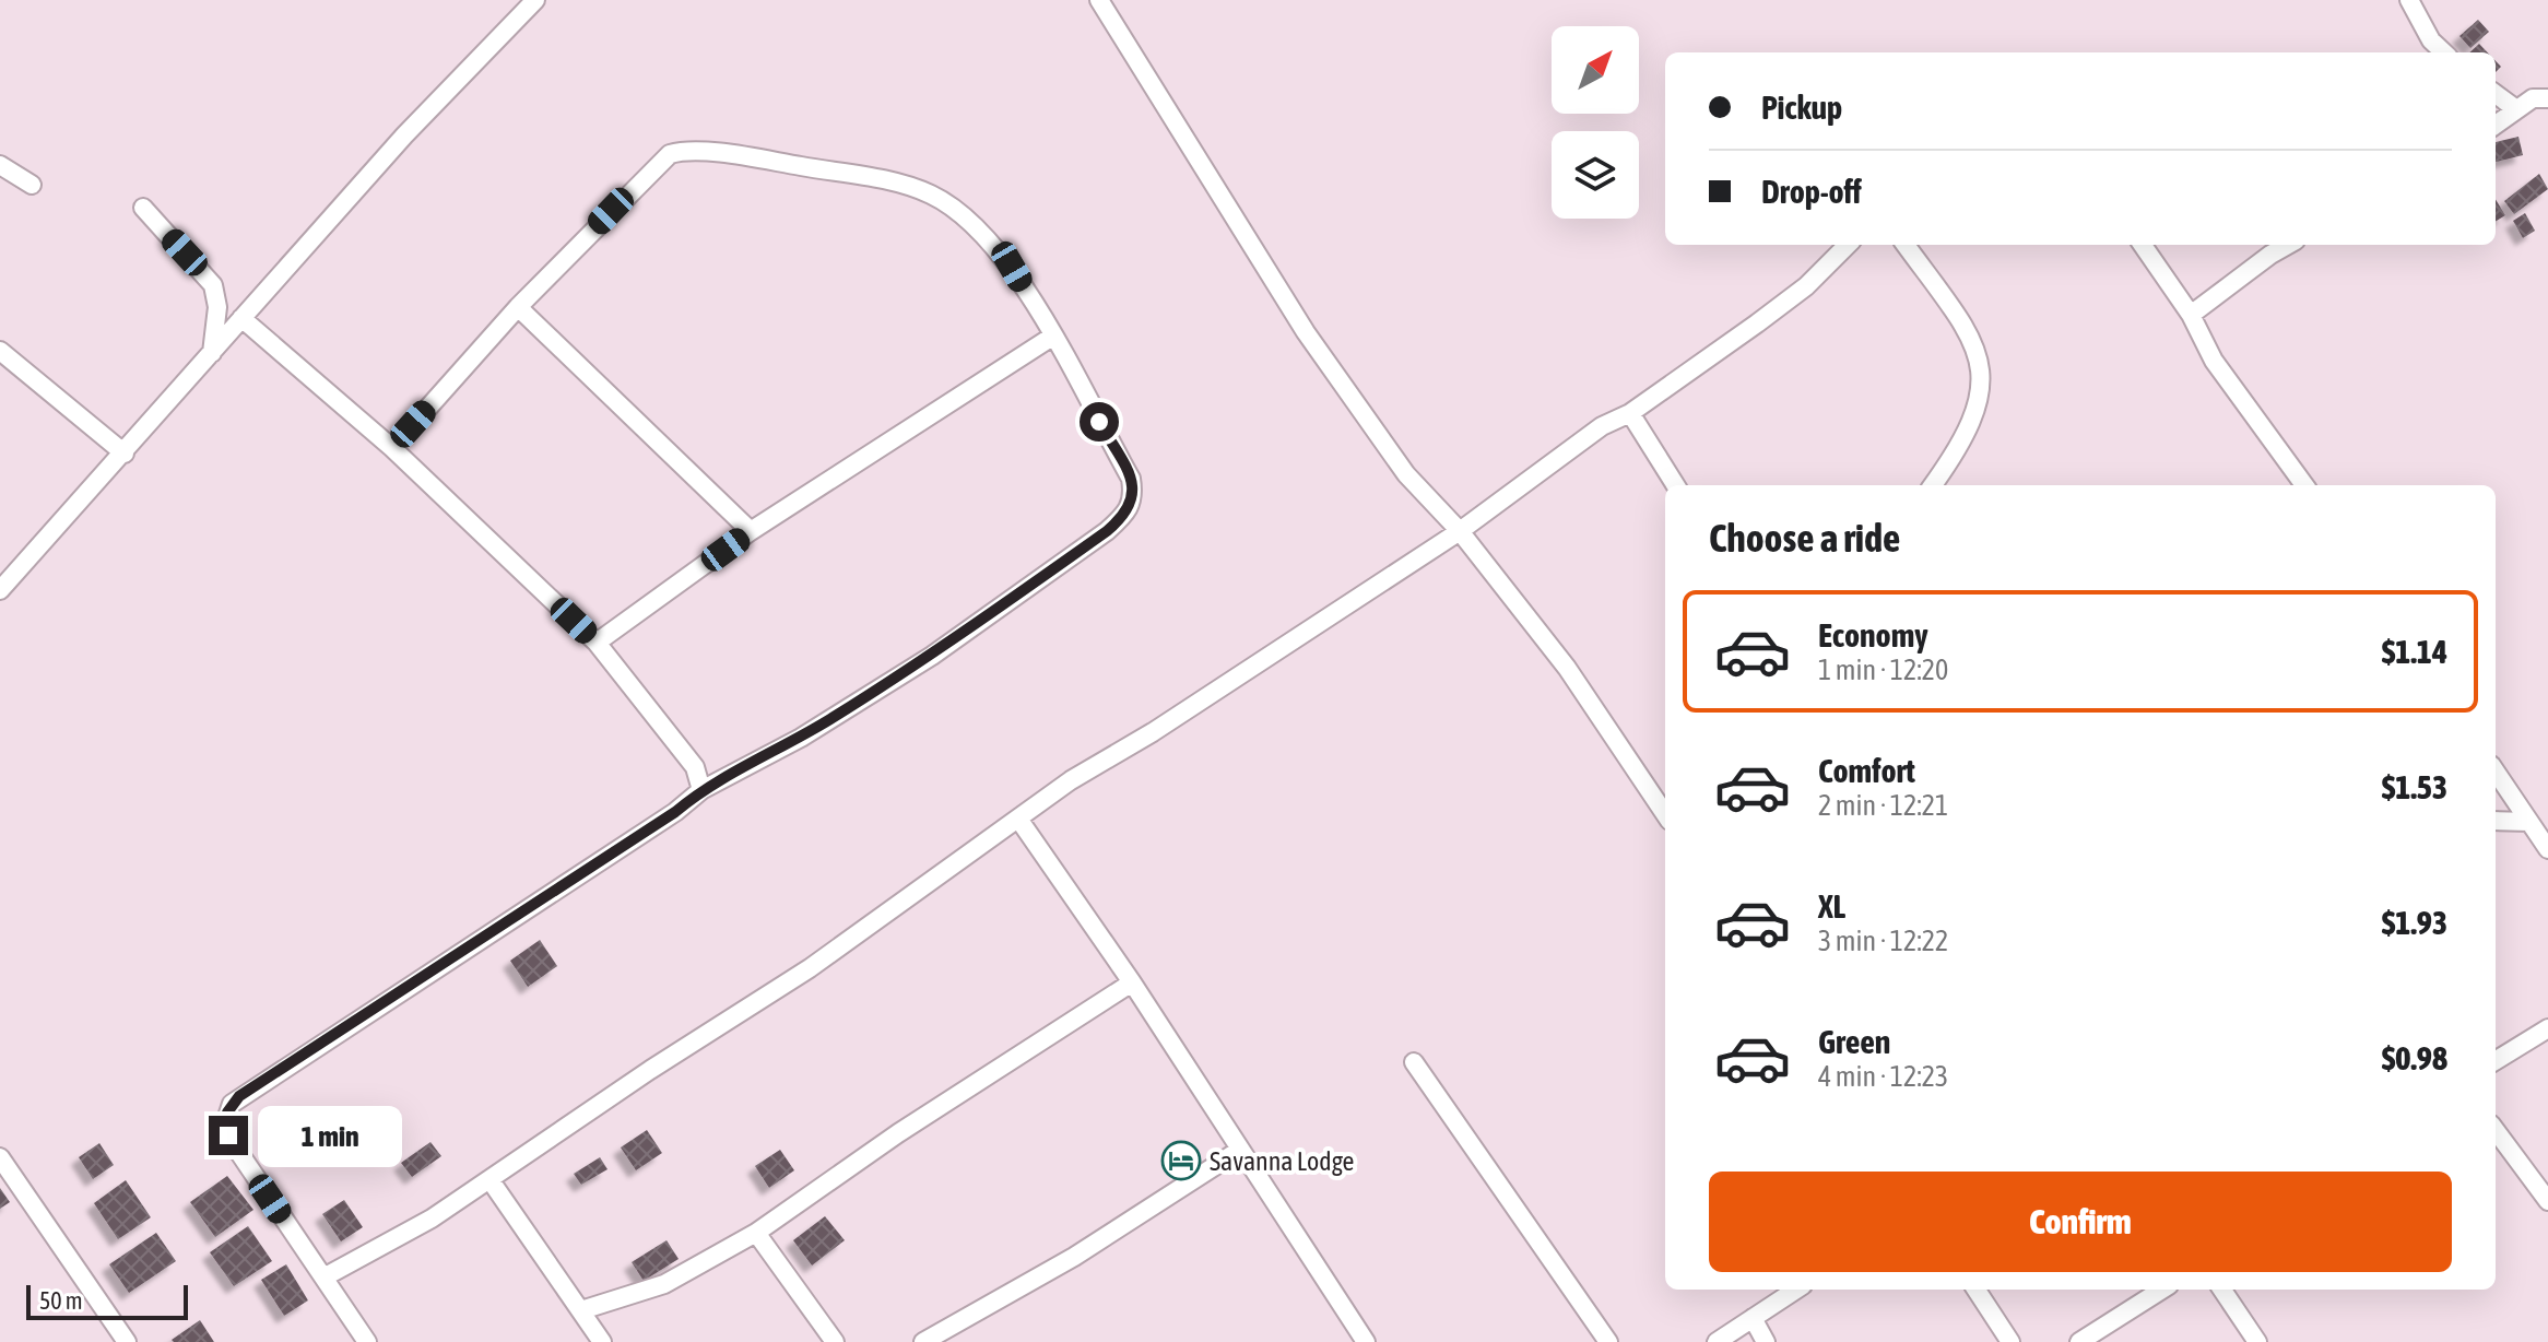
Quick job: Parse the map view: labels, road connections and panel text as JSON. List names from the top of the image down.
{
  "places": {
    "hotel": ["Savanna Lodge"]
  },
  "scale_bar": "50 m",
  "north": "top right",
  "page": {
    "banner": ["Pickup", "Drop-off"],
    "heading": "Choose a ride",
    "list": [
      {
        "name": "Economy",
        "note": "1 min · 12:20",
        "value": "$1.14"
      },
      {
        "name": "Comfort",
        "note": "2 min · 12:21",
        "value": "$1.53"
      },
      {
        "name": "XL",
        "note": "3 min · 12:22",
        "value": "$1.93"
      },
      {
        "name": "Green",
        "note": "4 min · 12:23",
        "value": "$0.98"
      }
    ],
    "bubble": "1 min",
    "buttons": "Confirm",
    "scale": "50 m"
  }
}
